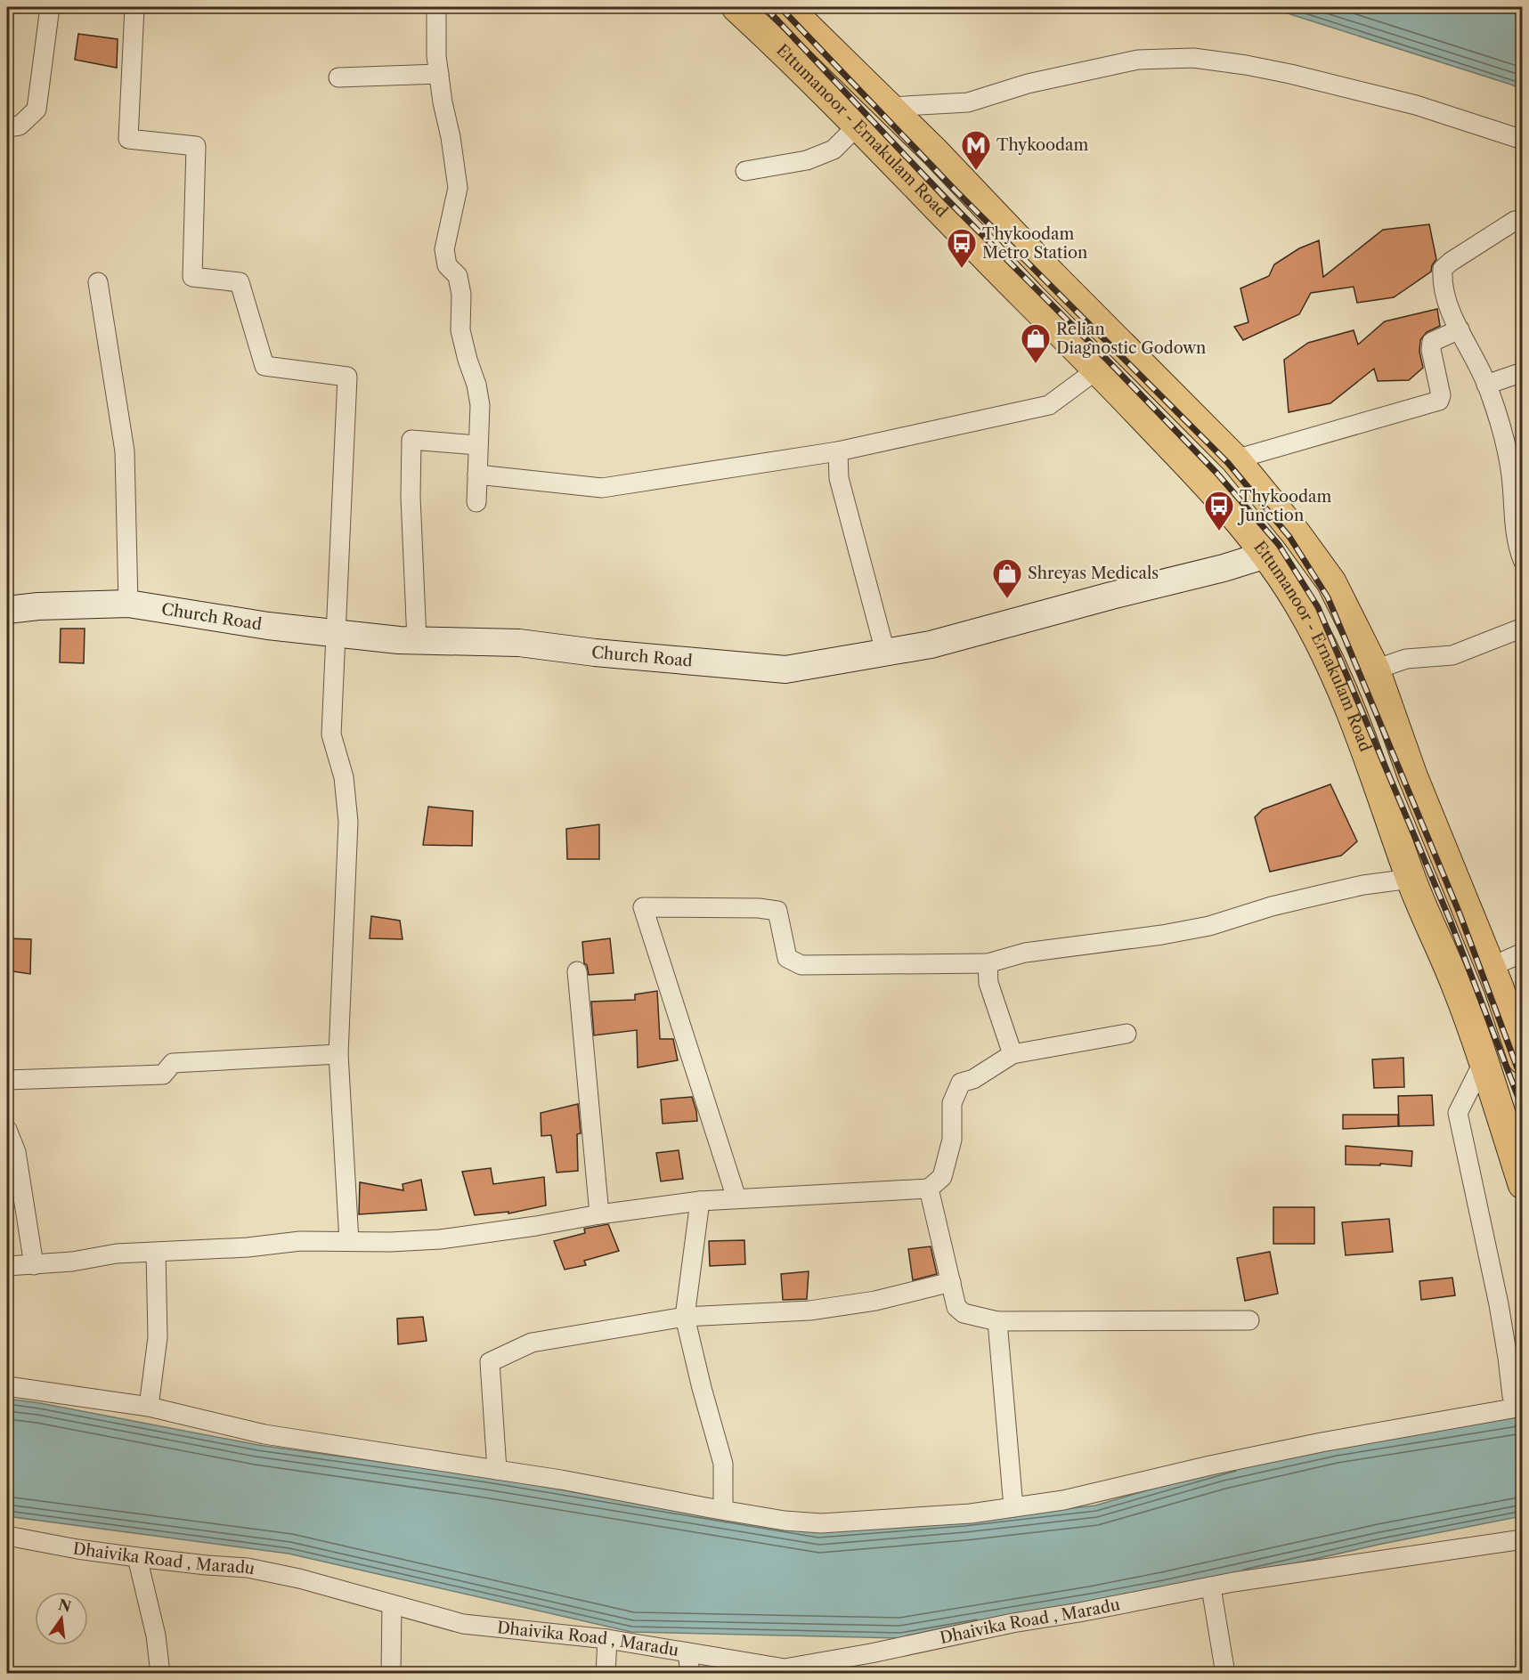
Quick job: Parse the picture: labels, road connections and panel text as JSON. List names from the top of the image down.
{
  "streets": {
    "main road": ["Ettumanoor - Ernakulam Road"],
    "street": ["Church Road", "Dhaivika Road , Maradu"]
  },
  "crossings": [
    ["Ettumanoor - Ernakulam Road", "Church Road"]
  ],
  "places": {
    "metro station": ["Thykoodam"],
    "bus stop": ["Thykoodam Metro Station", "Thykoodam Junction"],
    "shop": ["Relian Diagnostic Godown", "Shreyas Medicals"]
  },
  "north": "top"
}
